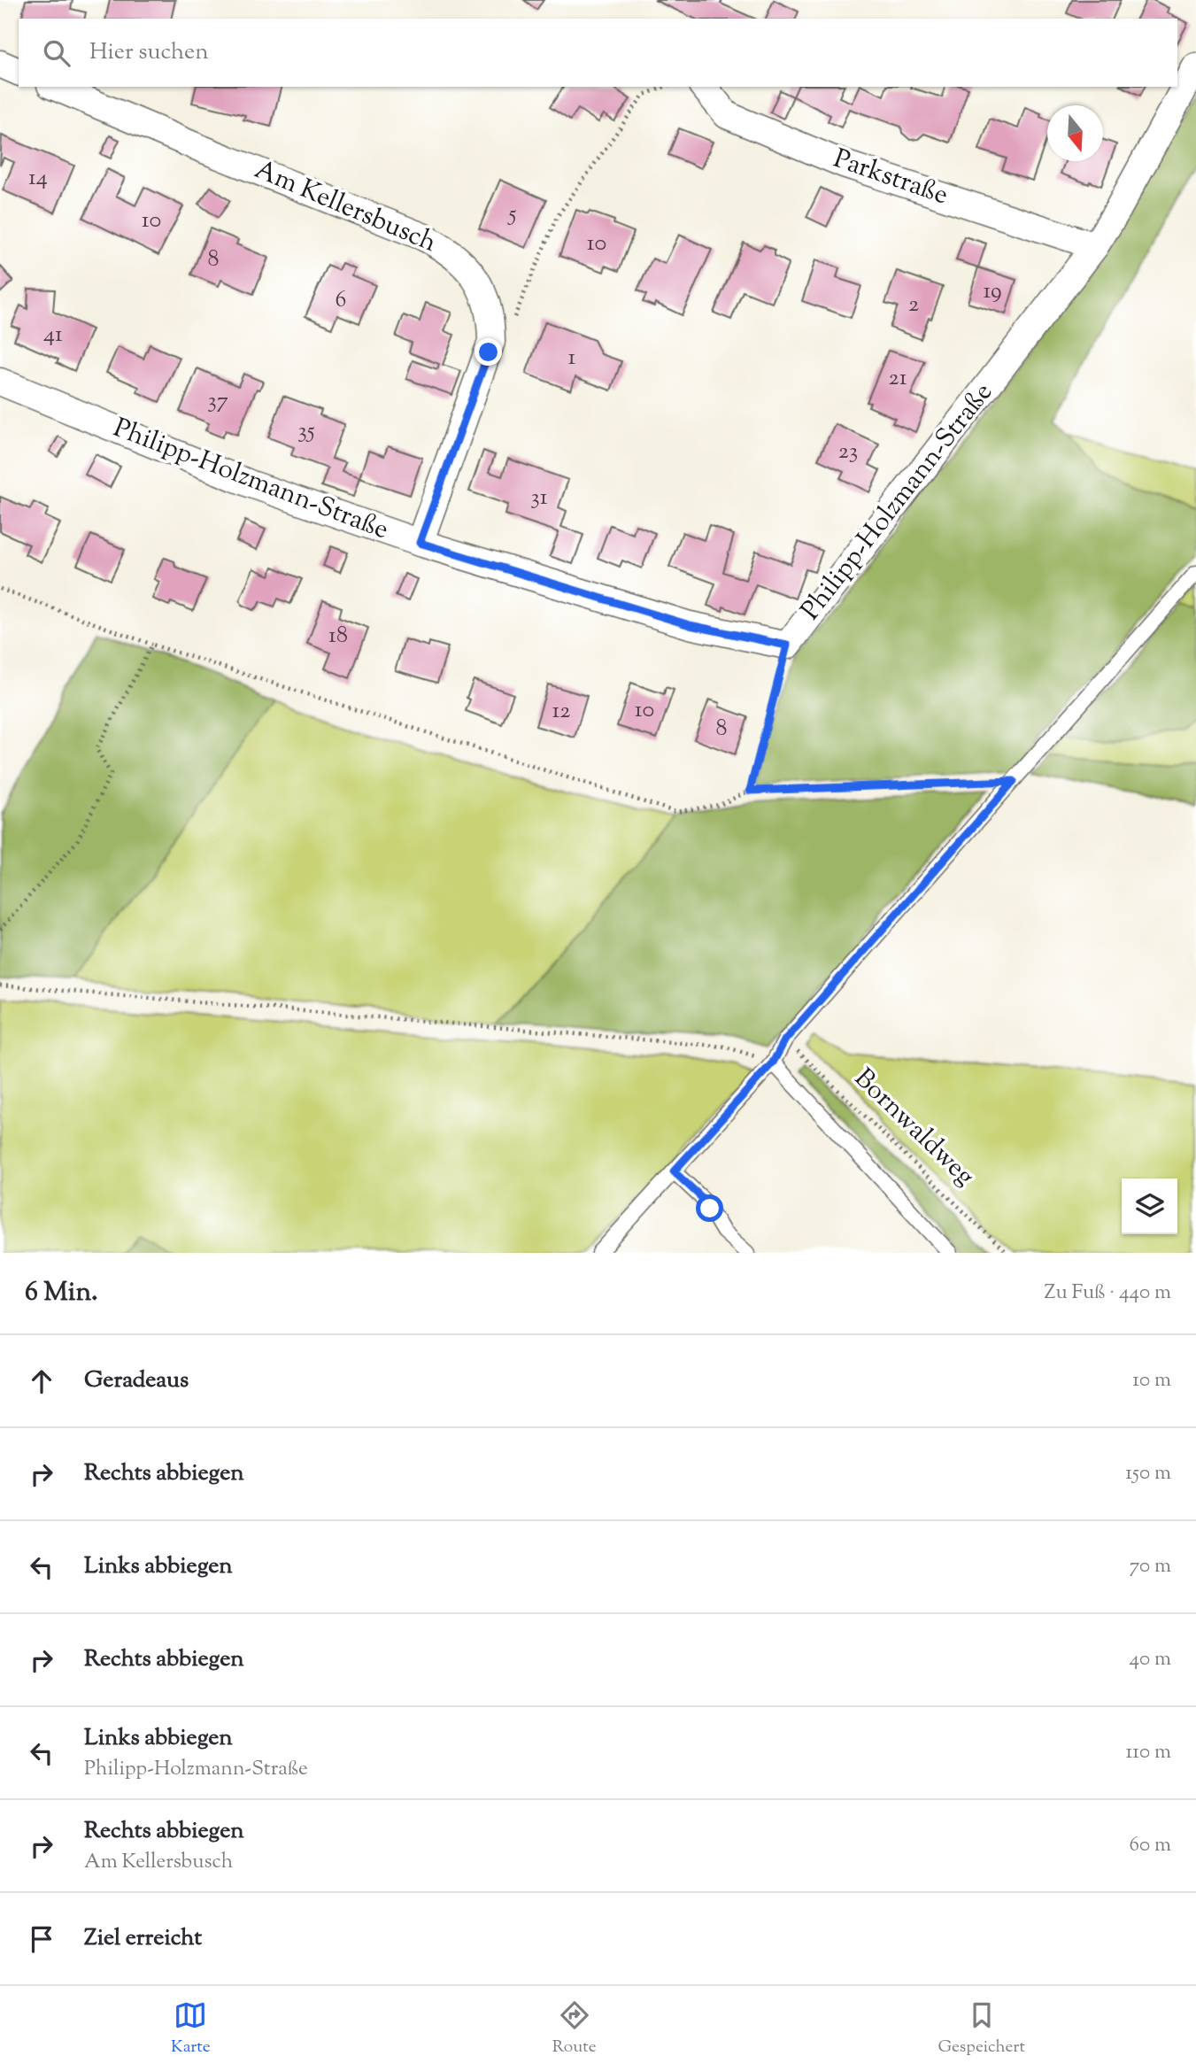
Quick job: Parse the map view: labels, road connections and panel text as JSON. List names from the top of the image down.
{
  "streets": {
    "street": ["Parkstraße", "Am Kellersbusch", "Philipp-Holzmann-Straße"],
    "lane": ["Bornwaldweg"]
  },
  "crossings": [
    ["Parkstraße", "Philipp-Holzmann-Straße"],
    ["Am Kellersbusch", "Philipp-Holzmann-Straße"]
  ],
  "house_numbers": [
    "14",
    "5",
    "10",
    "10",
    "8",
    "19",
    "6",
    "2",
    "41",
    "1",
    "21",
    "37",
    "35",
    "23",
    "31",
    "18",
    "10",
    "12",
    "8"
  ],
  "north": "bottom",
  "page": {
    "search": "Hier suchen",
    "heading": ["6 Min.", "Zu Fuß · 440 m"],
    "list": [
      ["Geradeaus", "10 m"],
      ["Rechts abbiegen", "150 m"],
      ["Links abbiegen", "70 m"],
      ["Rechts abbiegen", "40 m"],
      ["Links abbiegen", "Philipp-Holzmann-Straße", "110 m"],
      ["Rechts abbiegen", "Am Kellersbusch", "60 m"],
      "Ziel erreicht"
    ],
    "nav": ["Karte", "Route", "Gespeichert"]
  }
}
